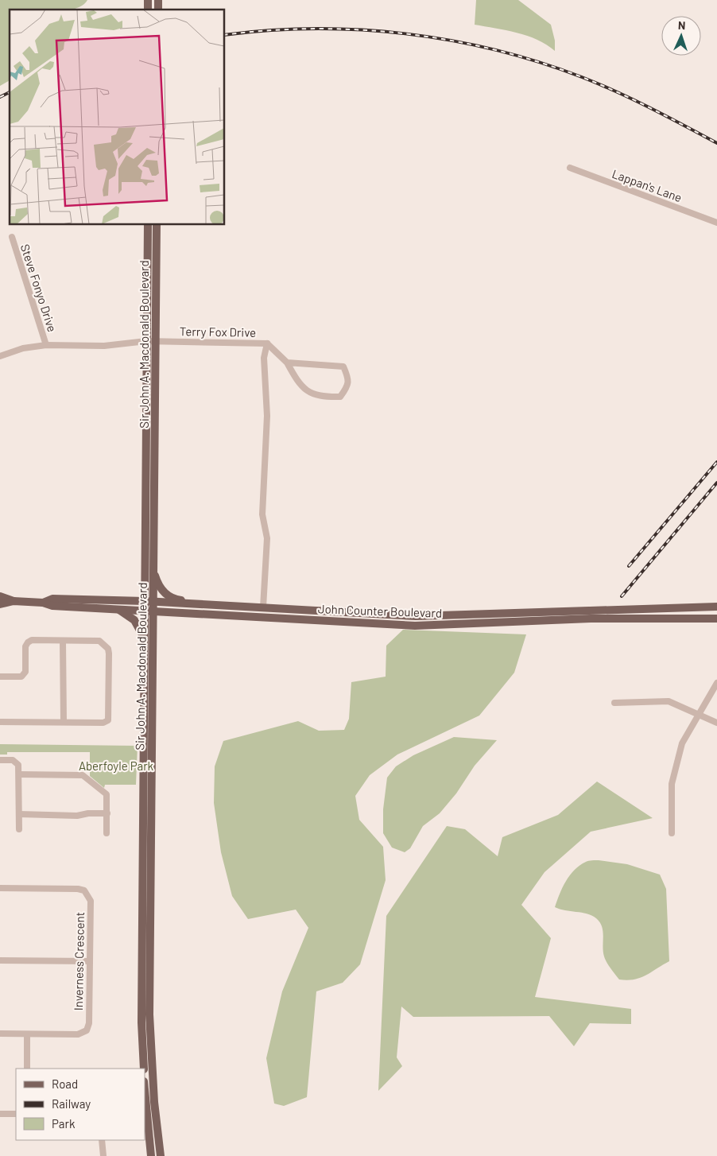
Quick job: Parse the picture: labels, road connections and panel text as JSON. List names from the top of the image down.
{
  "streets": {
    "main road": ["Sir John A. Macdonald Boulevard", "John Counter Boulevard"],
    "street": [
      "Lappan's Lane",
      "Steve Fonyo Drive",
      "Terry Fox Drive",
      "Inverness Crescent"
    ]
  },
  "crossings": [
    ["Steve Fonyo Drive", "Terry Fox Drive"],
    ["Terry Fox Drive", "Sir John A. Macdonald Boulevard"],
    ["Terry Fox Drive", "John Counter Boulevard"],
    ["Sir John A. Macdonald Boulevard", "John Counter Boulevard"]
  ],
  "parks": ["Aberfoyle Park"],
  "legend": ["Road", "Railway", "Park"],
  "north": "top"
}
